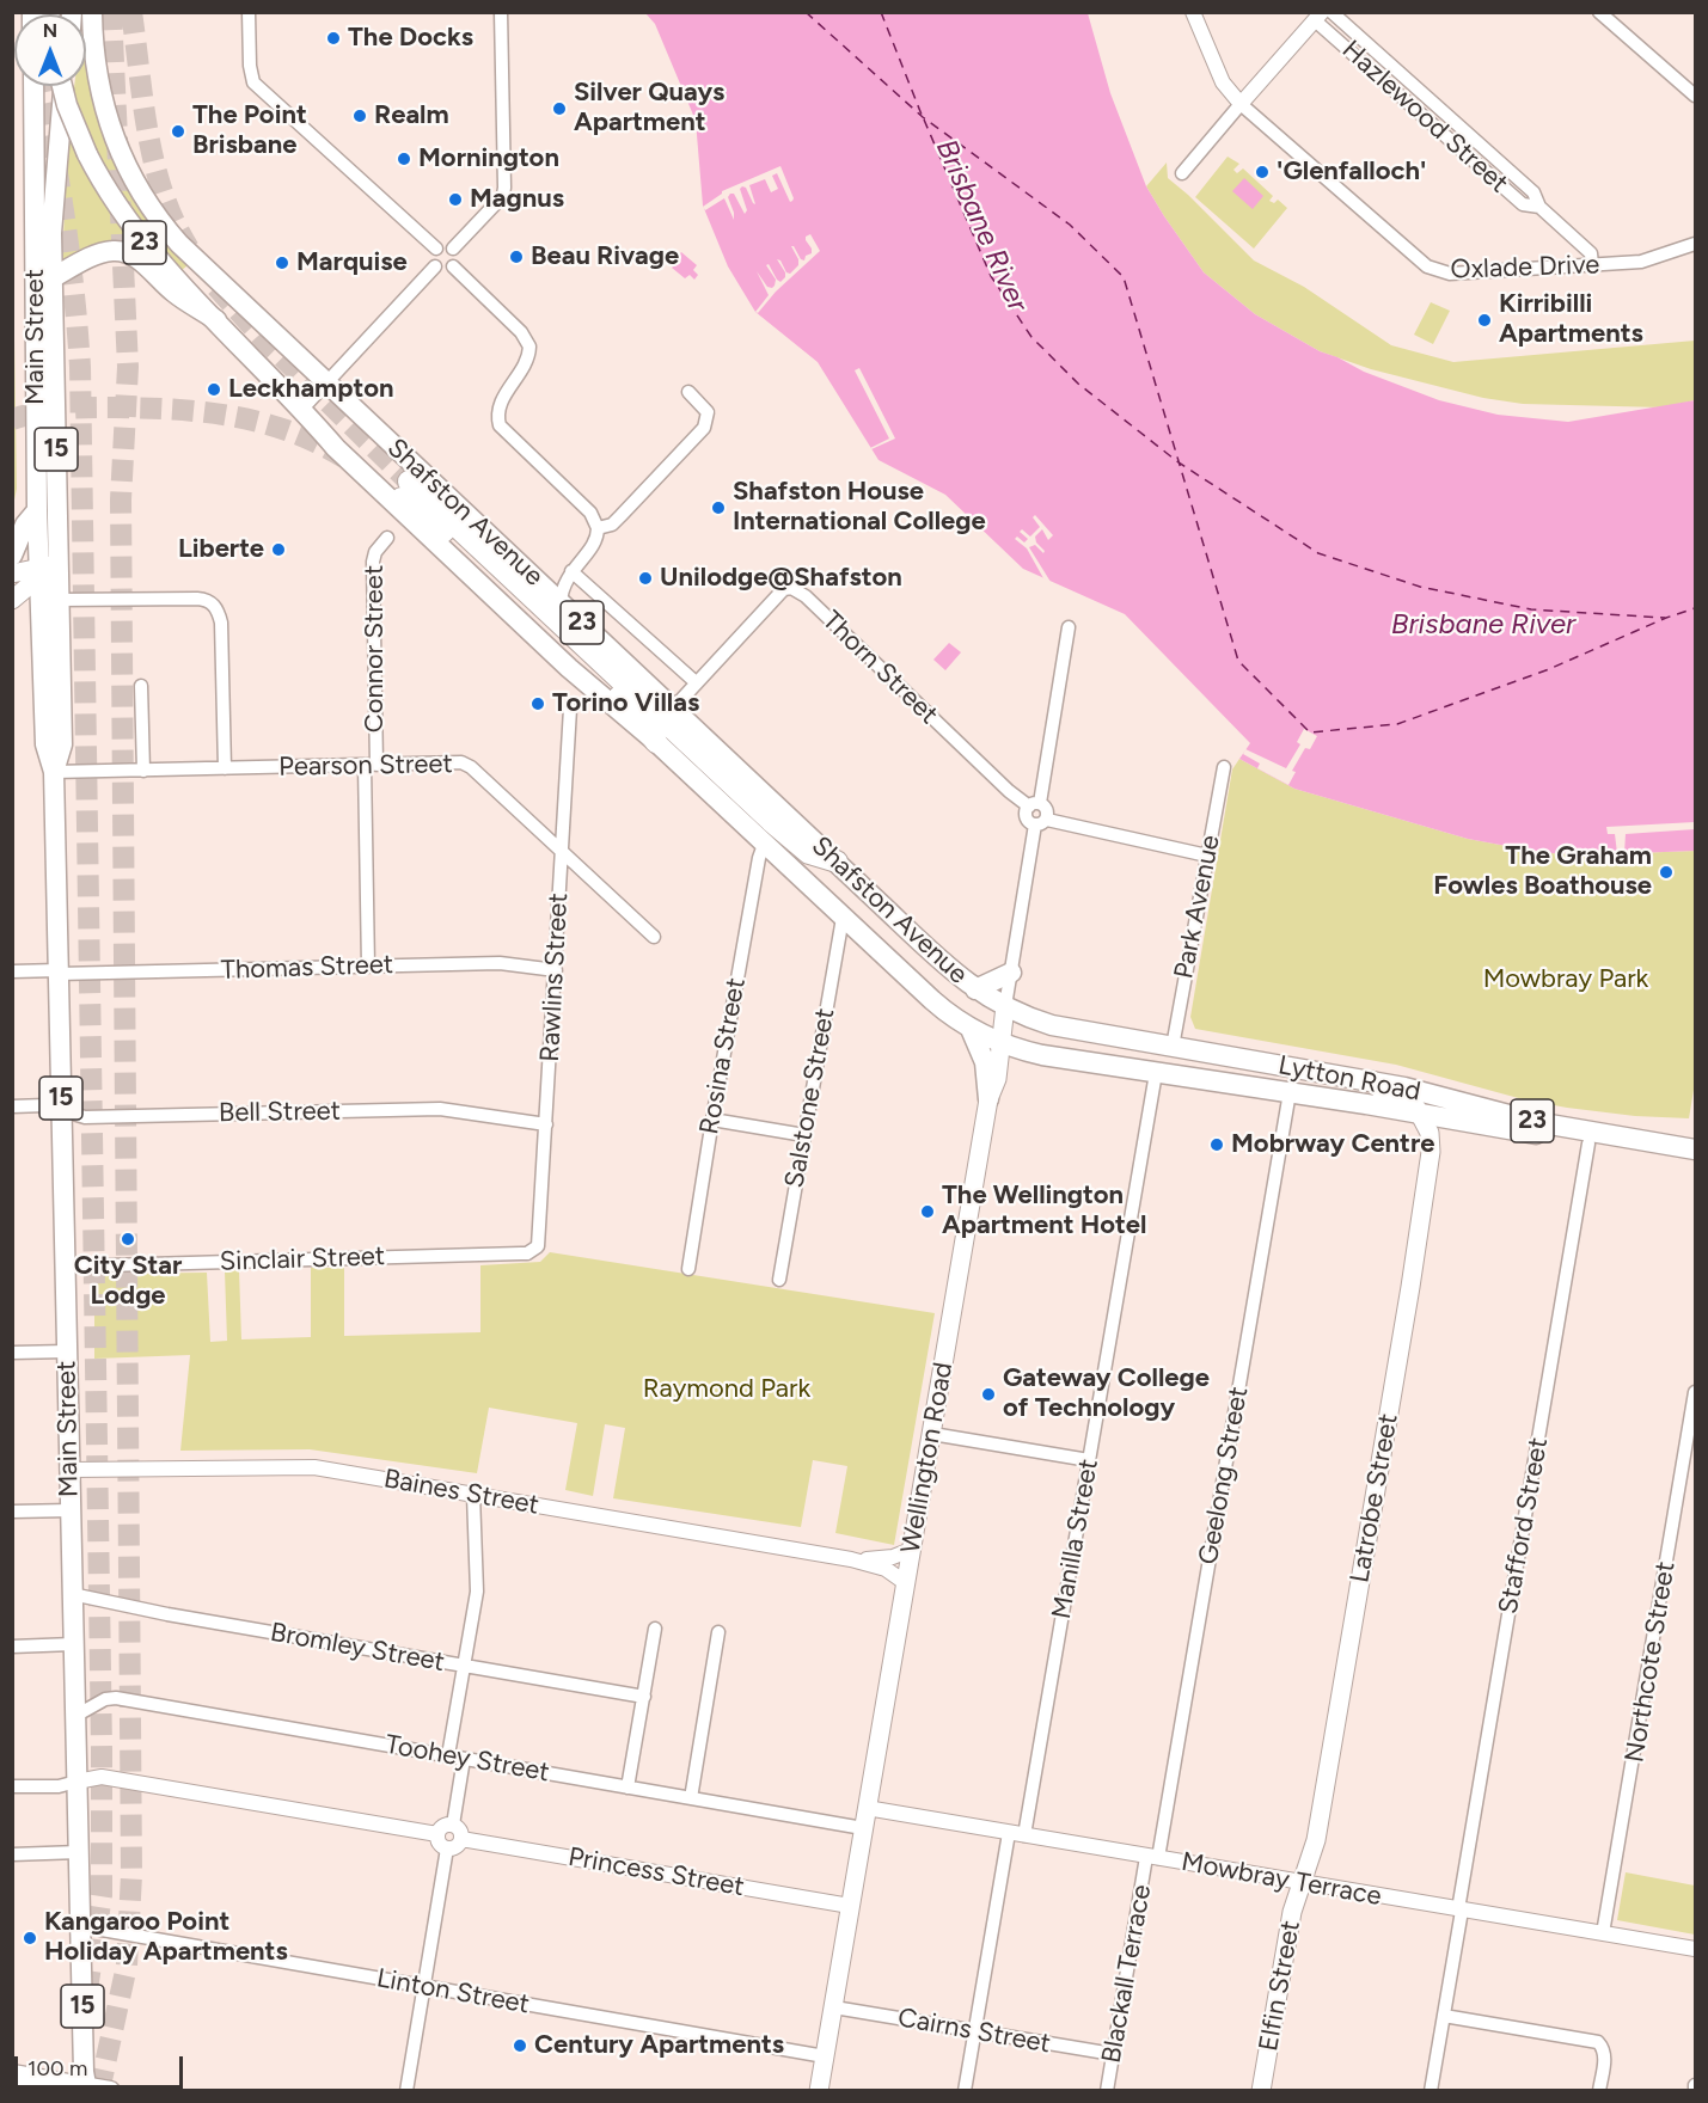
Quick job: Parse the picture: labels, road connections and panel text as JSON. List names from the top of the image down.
{
  "streets": {
    "main road": [
      "23",
      "Main Street",
      "15",
      "Shafston Avenue",
      "Lytton Road",
      "Wellington Road",
      "Latrobe Street",
      "Elfin Street"
    ],
    "street": [
      "Hazlewood Street",
      "Oxlade Drive",
      "Connor Street",
      "Thorn Street",
      "Pearson Street",
      "Park Avenue",
      "Thomas Street",
      "Rawlins Street",
      "Rosina Street",
      "Salstone Street",
      "Bell Street",
      "Sinclair Street",
      "Geelong Street",
      "Baines Street",
      "Stafford Street",
      "Manilla Street",
      "Bromley Street",
      "Northcote Street",
      "Toohey Street",
      "Princess Street",
      "Mowbray Terrace",
      "Blackall Terrace",
      "Linton Street",
      "Cairns Street"
    ]
  },
  "crossings": [
    ["Hazlewood Street", "Oxlade Drive"],
    ["Main Street", "Pearson Street"],
    ["Main Street", "Thomas Street"],
    ["Main Street", "Bell Street"],
    ["Main Street", "Sinclair Street"],
    ["Main Street", "Baines Street"],
    ["Main Street", "Bromley Street"],
    ["Main Street", "Toohey Street"],
    ["Main Street", "Linton Street"],
    ["Shafston Avenue", "Thorn Street"],
    ["Shafston Avenue", "Rosina Street"],
    ["Shafston Avenue", "Lytton Road"],
    ["Shafston Avenue", "Salstone Street"],
    ["Shafston Avenue", "Wellington Road"],
    ["Connor Street", "Pearson Street"],
    ["Connor Street", "Thomas Street"],
    ["Pearson Street", "Rawlins Street"],
    ["Park Avenue", "Lytton Road"],
    ["Thomas Street", "Rawlins Street"],
    ["Rawlins Street", "Bell Street"],
    ["Rawlins Street", "Sinclair Street"],
    ["Lytton Road", "Wellington Road"],
    ["Lytton Road", "Geelong Street"],
    ["Lytton Road", "Latrobe Street"],
    ["Lytton Road", "Stafford Street"],
    ["Lytton Road", "Manilla Street"],
    ["Wellington Road", "Baines Street"],
    ["Wellington Road", "Toohey Street"],
    ["Wellington Road", "Princess Street"],
    ["Wellington Road", "Mowbray Terrace"],
    ["Wellington Road", "Linton Street"],
    ["Wellington Road", "Cairns Street"],
    ["Geelong Street", "Mowbray Terrace"],
    ["Geelong Street", "Blackall Terrace"],
    ["Latrobe Street", "Mowbray Terrace"],
    ["Latrobe Street", "Elfin Street"],
    ["Stafford Street", "Mowbray Terrace"],
    ["Manilla Street", "Mowbray Terrace"],
    ["Northcote Street", "Mowbray Terrace"],
    ["Mowbray Terrace", "Blackall Terrace"],
    ["Mowbray Terrace", "Elfin Street"],
    ["Blackall Terrace", "Cairns Street"]
  ],
  "water": ["Brisbane River"],
  "parks": ["Mowbray Park", "Raymond Park"],
  "places": [
    "The Docks",
    "Silver Quays Apartment",
    "Realm",
    "The Point Brisbane",
    "Mornington",
    "'Glenfalloch'",
    "Magnus",
    "Beau Rivage",
    "Marquise",
    "Kirribilli Apartments",
    "Leckhampton",
    "Shafston House International College",
    "Liberte",
    "Unilodge@Shafston",
    "Torino Villas",
    "The Graham Fowles Boathouse",
    "Mobrway Centre",
    "The Wellington Apartment Hotel",
    "City Star Lodge",
    "Gateway College of Technology",
    "Kangaroo Point Holiday Apartments",
    "Century Apartments"
  ],
  "scale_bar": "100 m",
  "north": "top"
}
